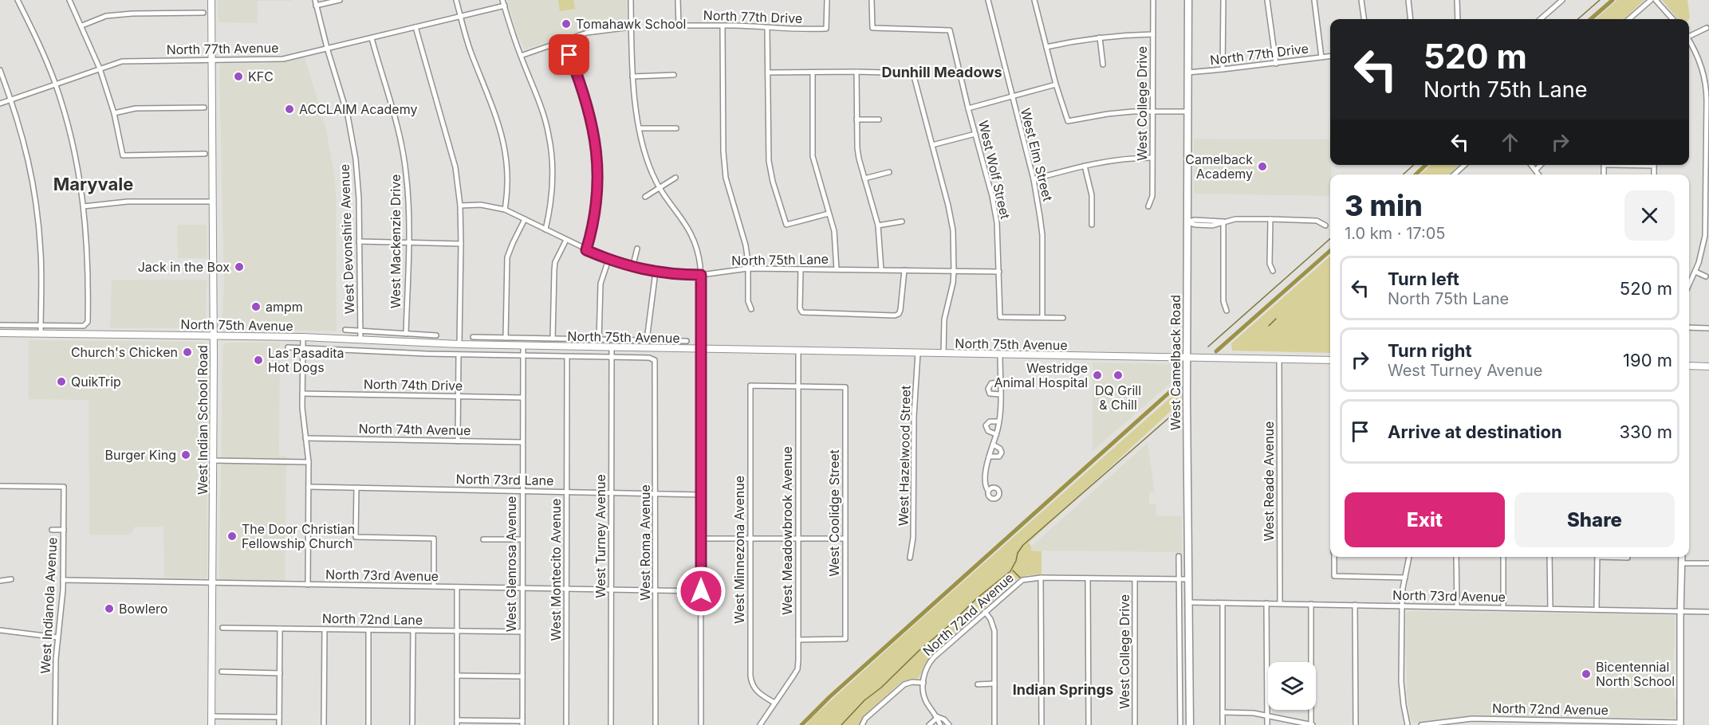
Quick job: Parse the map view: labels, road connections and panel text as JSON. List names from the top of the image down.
{
  "streets": {
    "main road": ["North 75th Avenue", "West Camelback Road", "West Indian School Road"],
    "street": [
      "North 77th Drive",
      "North 77th Avenue",
      "West College Drive",
      "West Elm Street",
      "West Wolf Street",
      "West Devonshire Avenue",
      "West Mackenzie Drive",
      "North 75th Lane",
      "North 74th Drive",
      "North 74th Avenue",
      "West Hazelwood Street",
      "North 73rd Lane",
      "West Reade Avenue",
      "West Coolidge Street",
      "West Meadowbrook Avenue",
      "West Turney Avenue",
      "West Roma Avenue",
      "West Minnezona Avenue",
      "West Glenrosa Avenue",
      "West Montecito Avenue",
      "North 73rd Avenue",
      "West Indianola Avenue",
      "North 72nd Avenue",
      "North 72nd Lane"
    ]
  },
  "crossings": [
    ["North 77th Drive", "West Camelback Road"],
    ["North 77th Avenue", "West Devonshire Avenue"],
    ["North 77th Avenue", "West Mackenzie Drive"],
    ["North 77th Avenue", "West Indian School Road"],
    ["West Elm Street", "West Wolf Street"],
    ["West Wolf Street", "North 75th Lane"],
    ["West Devonshire Avenue", "North 75th Avenue"],
    ["North 75th Avenue", "West Camelback Road"],
    ["North 75th Avenue", "West Indian School Road"],
    ["North 75th Avenue", "West Hazelwood Street"],
    ["North 75th Avenue", "West Reade Avenue"],
    ["North 75th Avenue", "West Meadowbrook Avenue"],
    ["North 75th Avenue", "West Turney Avenue"],
    ["North 75th Avenue", "West Roma Avenue"],
    ["North 75th Avenue", "West Glenrosa Avenue"],
    ["North 75th Avenue", "West Montecito Avenue"],
    ["West Camelback Road", "North 73rd Avenue"],
    ["North 74th Drive", "West Glenrosa Avenue"],
    ["West Indian School Road", "North 73rd Avenue"],
    ["North 74th Avenue", "West Glenrosa Avenue"],
    ["North 73rd Lane", "West Turney Avenue"],
    ["North 73rd Lane", "West Roma Avenue"],
    ["North 73rd Lane", "West Glenrosa Avenue"],
    ["North 73rd Lane", "West Montecito Avenue"],
    ["West Reade Avenue", "North 73rd Avenue"],
    ["West Coolidge Street", "West Meadowbrook Avenue"],
    ["West Coolidge Street", "West Minnezona Avenue"],
    ["West Meadowbrook Avenue", "West Minnezona Avenue"],
    ["West Turney Avenue", "North 73rd Avenue"],
    ["West Roma Avenue", "North 73rd Avenue"],
    ["West Glenrosa Avenue", "North 73rd Avenue"],
    ["West Glenrosa Avenue", "North 72nd Lane"],
    ["West Montecito Avenue", "North 73rd Avenue"],
    ["North 73rd Avenue", "West Indianola Avenue"]
  ],
  "districts": ["Dunhill Meadows", "Maryvale", "Indian Springs"],
  "places": [
    "Tomahawk School",
    "KFC",
    "ACCLAIM Academy",
    "Camelback Academy",
    "Jack in the Box",
    "ampm",
    "Church's Chicken",
    "Las Pasadita Hot Dogs",
    "Westridge Animal Hospital",
    "DQ Grill & Chill",
    "QuikTrip",
    "Burger King",
    "The Door Christian Fellowship Church",
    "Bowlero",
    "Bicentennial North School"
  ],
  "page": {
    "turn": ["520 m", "North 75th Lane"],
    "heading": ["3 min", "1.0 km · 17:05"],
    "list": [
      {
        "name": "Turn left",
        "note": "North 75th Lane",
        "value": "520 m"
      },
      {
        "name": "Turn right",
        "note": "West Turney Avenue",
        "value": "190 m"
      },
      {
        "name": "Arrive at destination",
        "value": "330 m"
      }
    ],
    "buttons": ["Exit", "Share"]
  }
}
